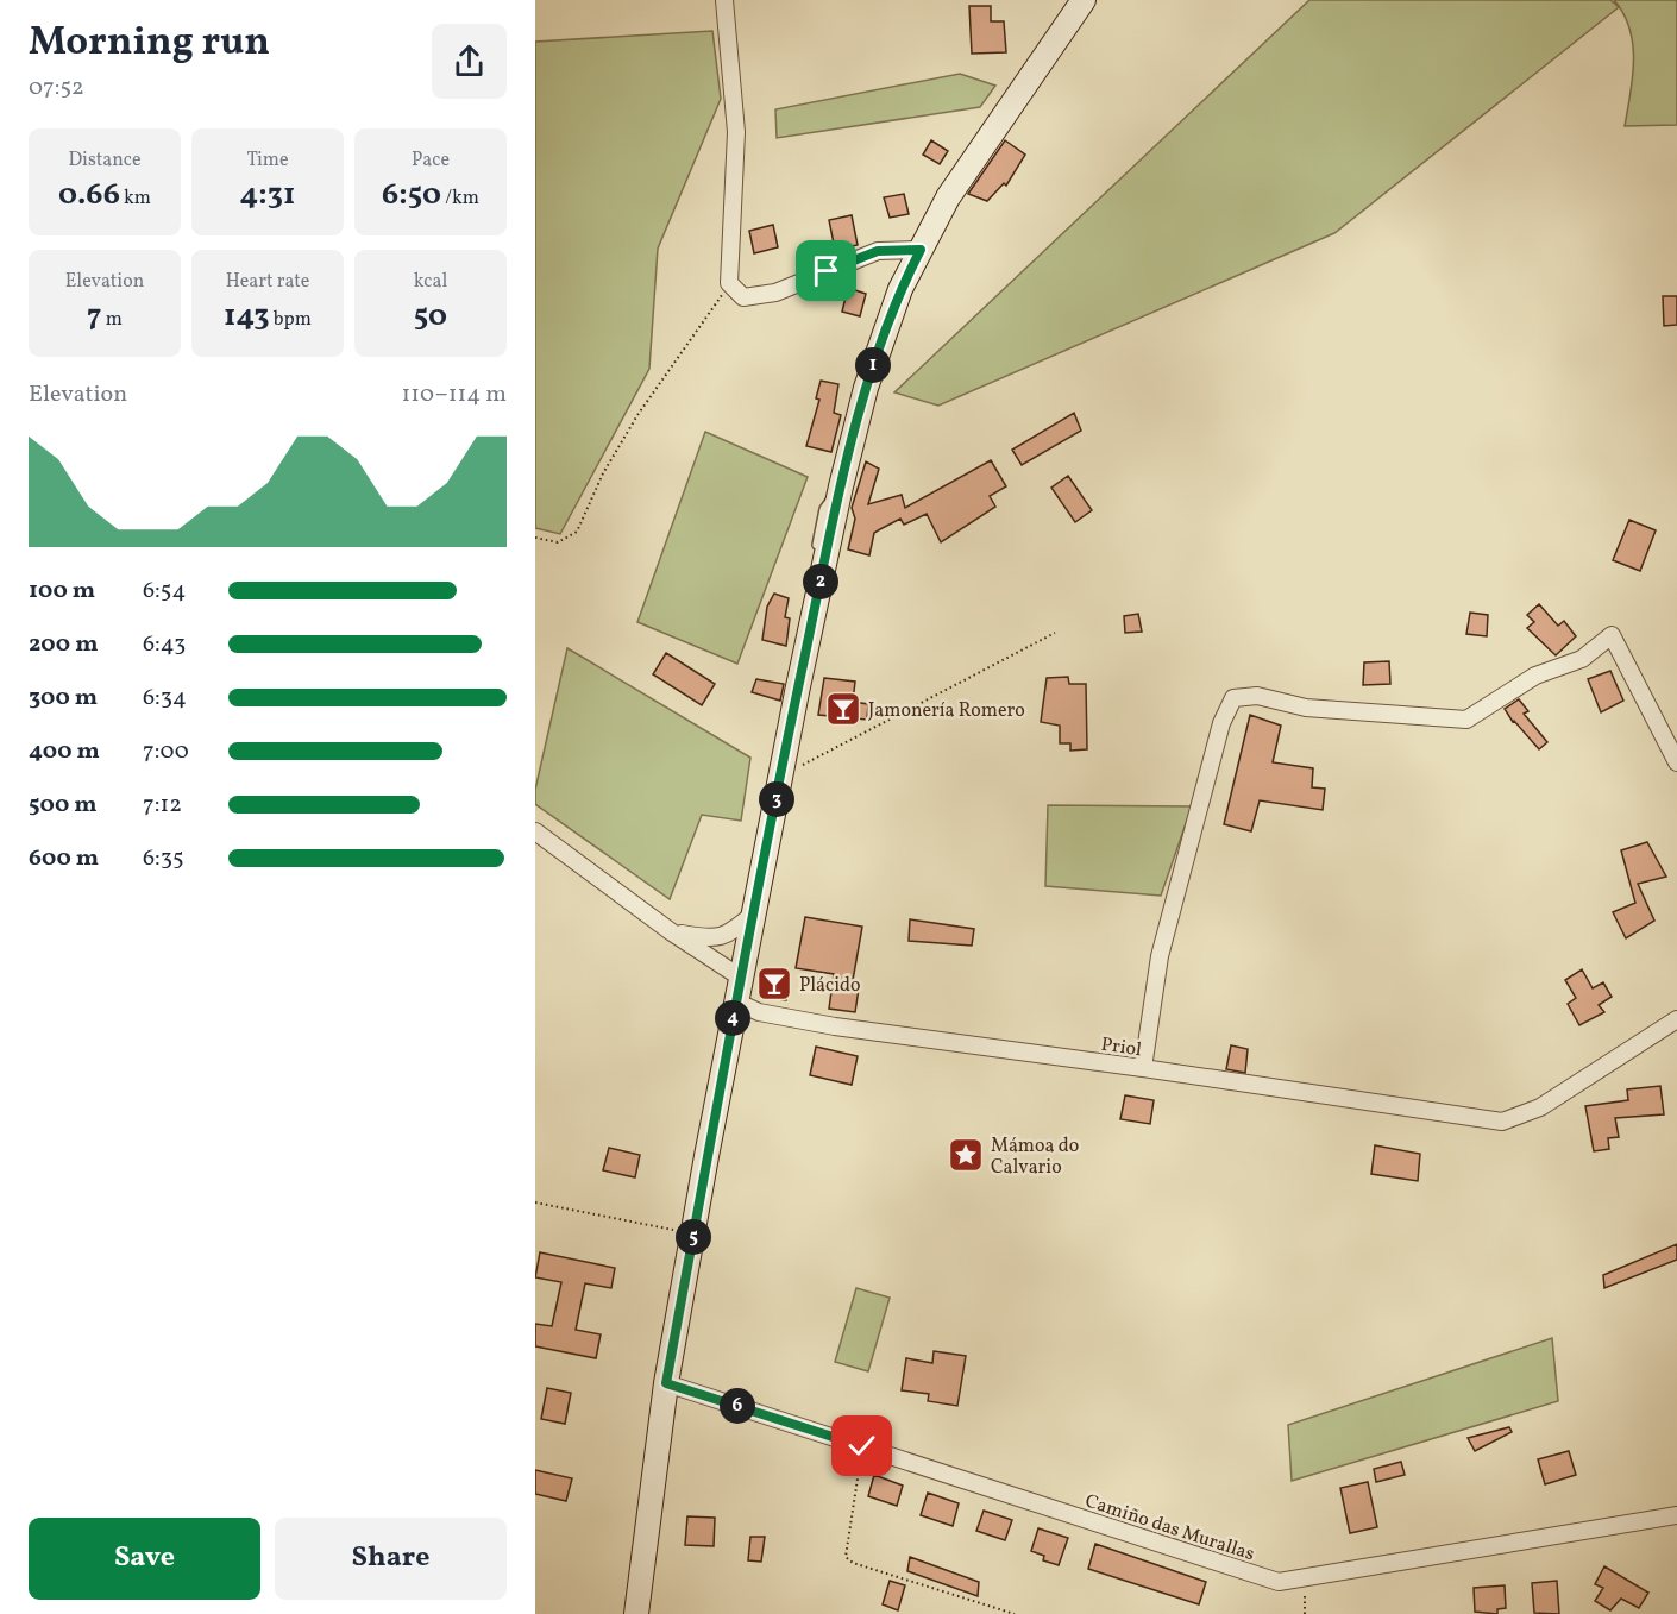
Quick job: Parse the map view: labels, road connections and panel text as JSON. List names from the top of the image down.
{
  "streets": {
    "street": ["Priol", "Camiño das Murallas"]
  },
  "places": {
    "bar": ["Jamonería Romero", "Plácido"],
    "place": ["Mámoa do Calvario"]
  },
  "page": {
    "heading": ["Morning run", "07:52"],
    "stats": [
      ["Distance", "0.66 km"],
      ["Time", "4:31"],
      ["Pace", "6:50 /km"],
      ["Elevation", "7 m"],
      ["Heart rate", "143 bpm"],
      ["kcal", "50"]
    ],
    "pins": [
      "1",
      "2",
      "3",
      "4",
      "5",
      "6"
    ],
    "chart": ["Elevation", "110–114 m"],
    "list": [
      {
        "name": "100 m",
        "note": "6:54"
      },
      {
        "name": "200 m",
        "note": "6:43"
      },
      {
        "name": "300 m",
        "note": "6:34"
      },
      {
        "name": "400 m",
        "note": "7:00"
      },
      {
        "name": "500 m",
        "note": "7:12"
      },
      {
        "name": "600 m",
        "note": "6:35"
      }
    ],
    "buttons": ["Save", "Share"]
  }
}
